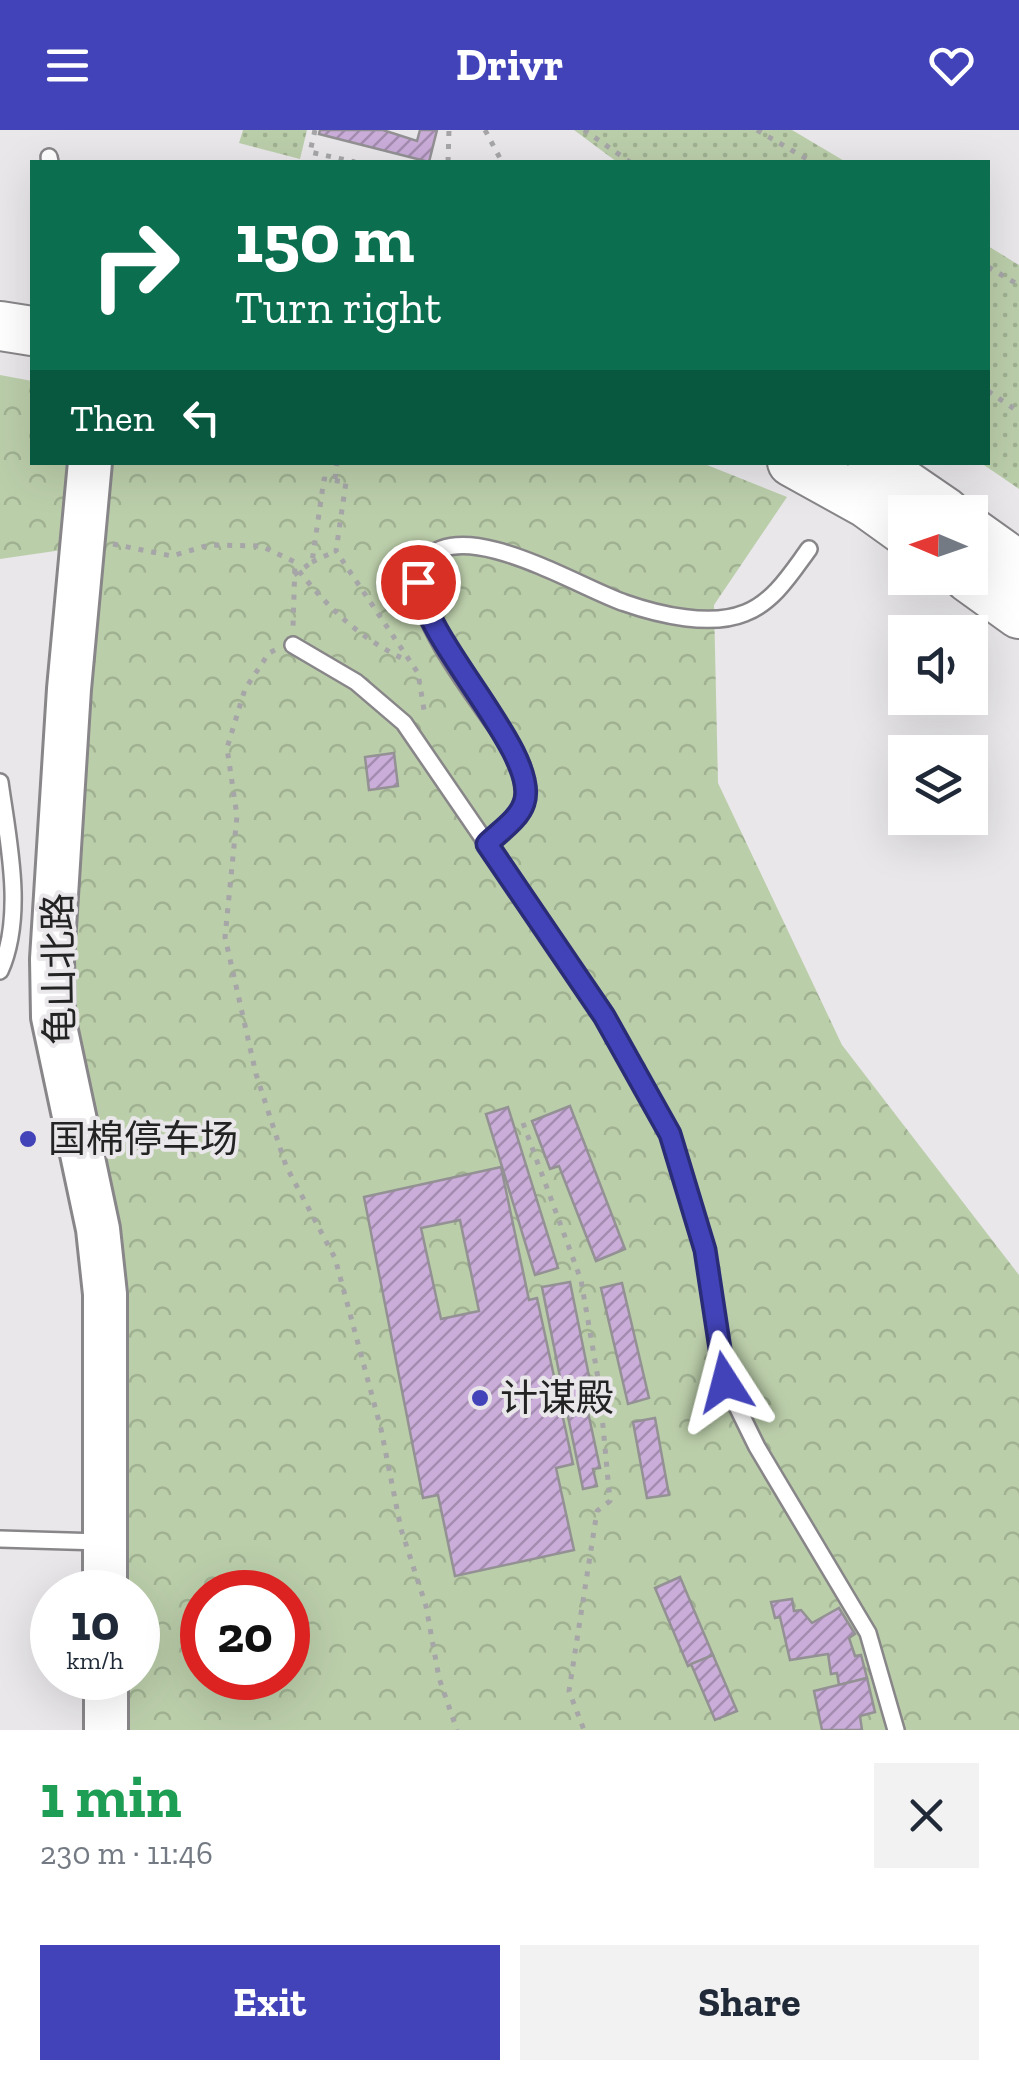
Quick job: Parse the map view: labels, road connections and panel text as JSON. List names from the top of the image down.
{
  "streets": {
    "street": ["龟山北路"]
  },
  "places": ["国棉停车场", "计谋殿"],
  "north": "left",
  "page": {
    "header": "Drivr",
    "turn": ["150 m", "Turn right"],
    "then": "Then",
    "speed": "10 km/h",
    "limit": "20",
    "heading": ["1 min", "230 m · 11:46"],
    "buttons": ["Exit", "Share"]
  }
}
